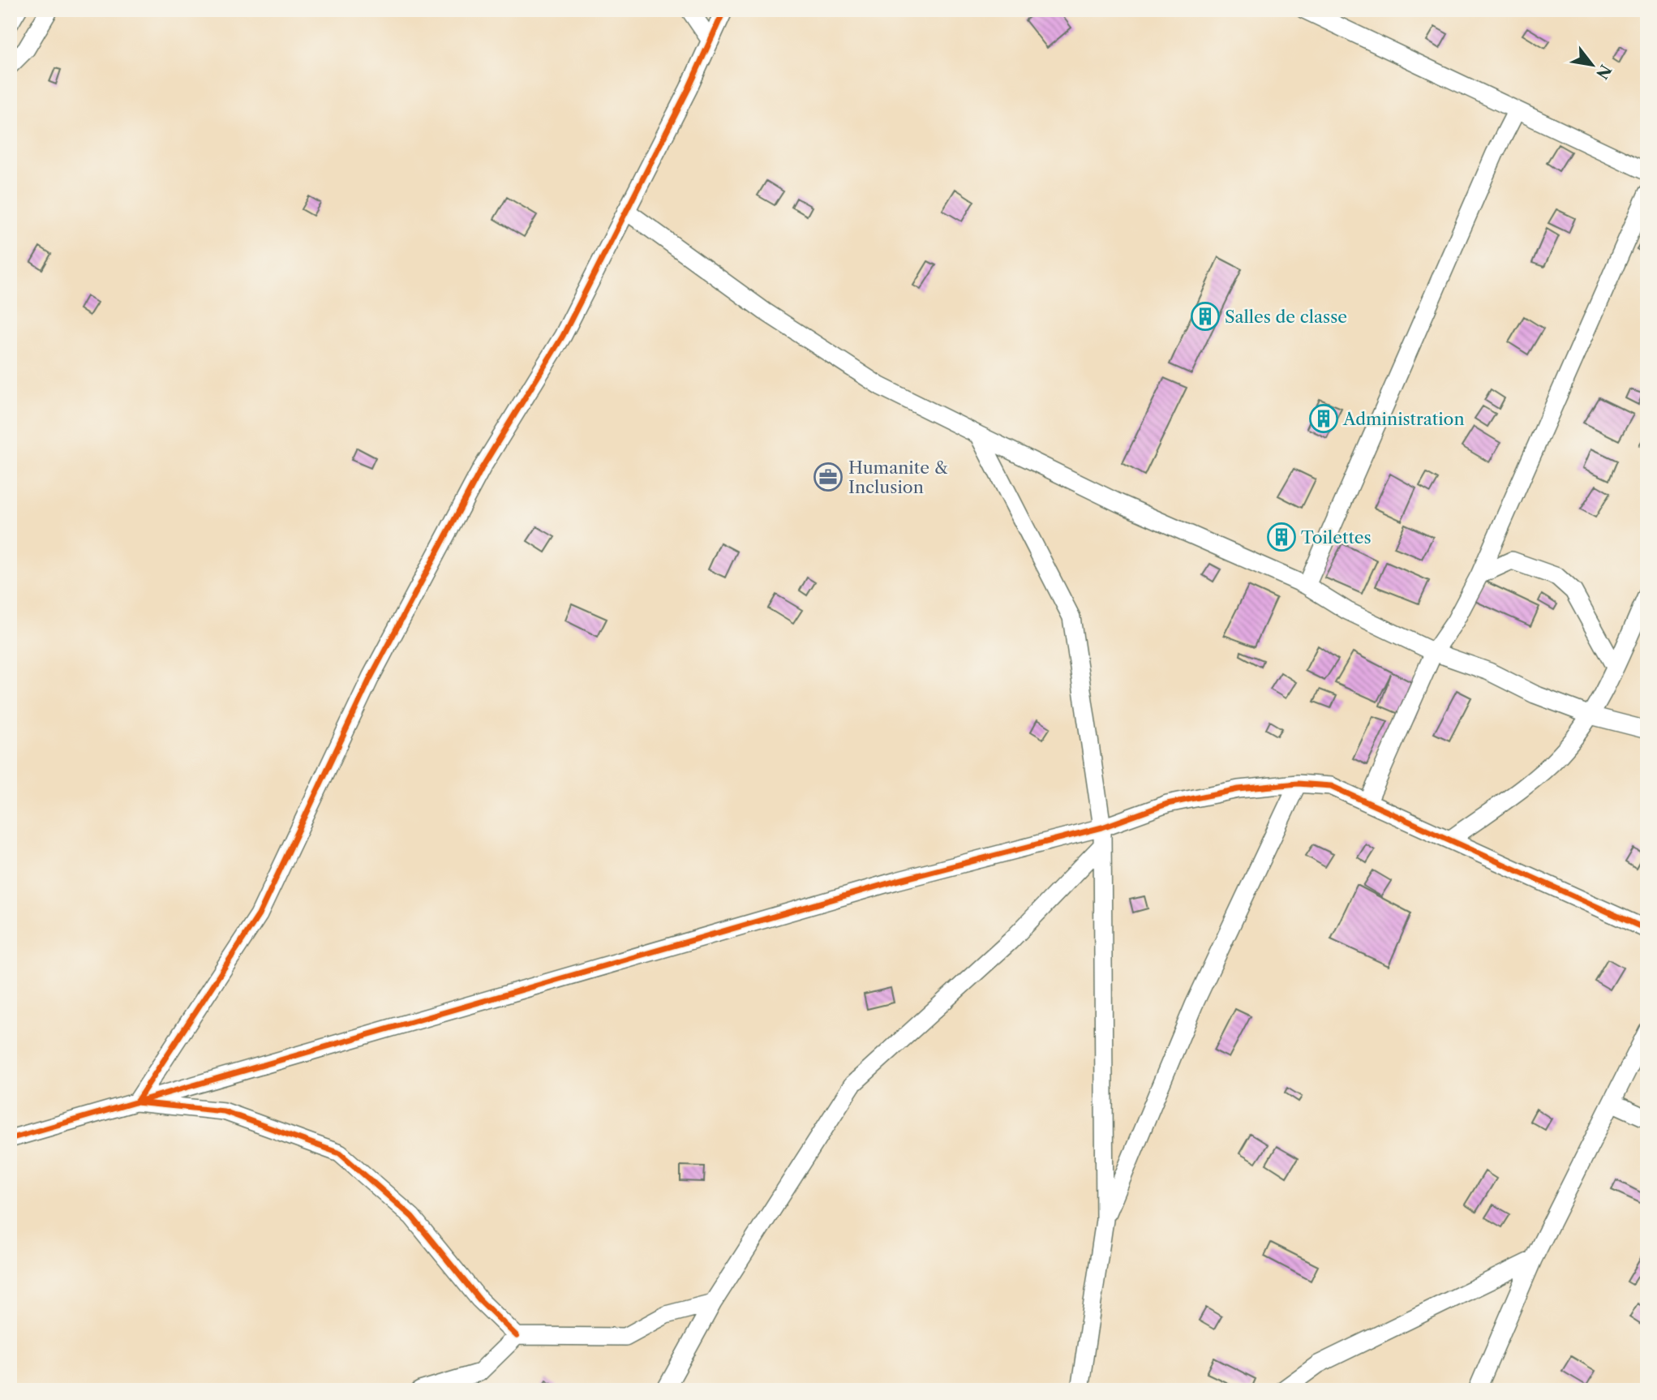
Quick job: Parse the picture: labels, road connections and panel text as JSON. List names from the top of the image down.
{
  "places": {
    "building": ["Salles de classe", "Administration", "Toilettes"],
    "office": ["Humanite & Inclusion"]
  },
  "north": "bottom right"
}
